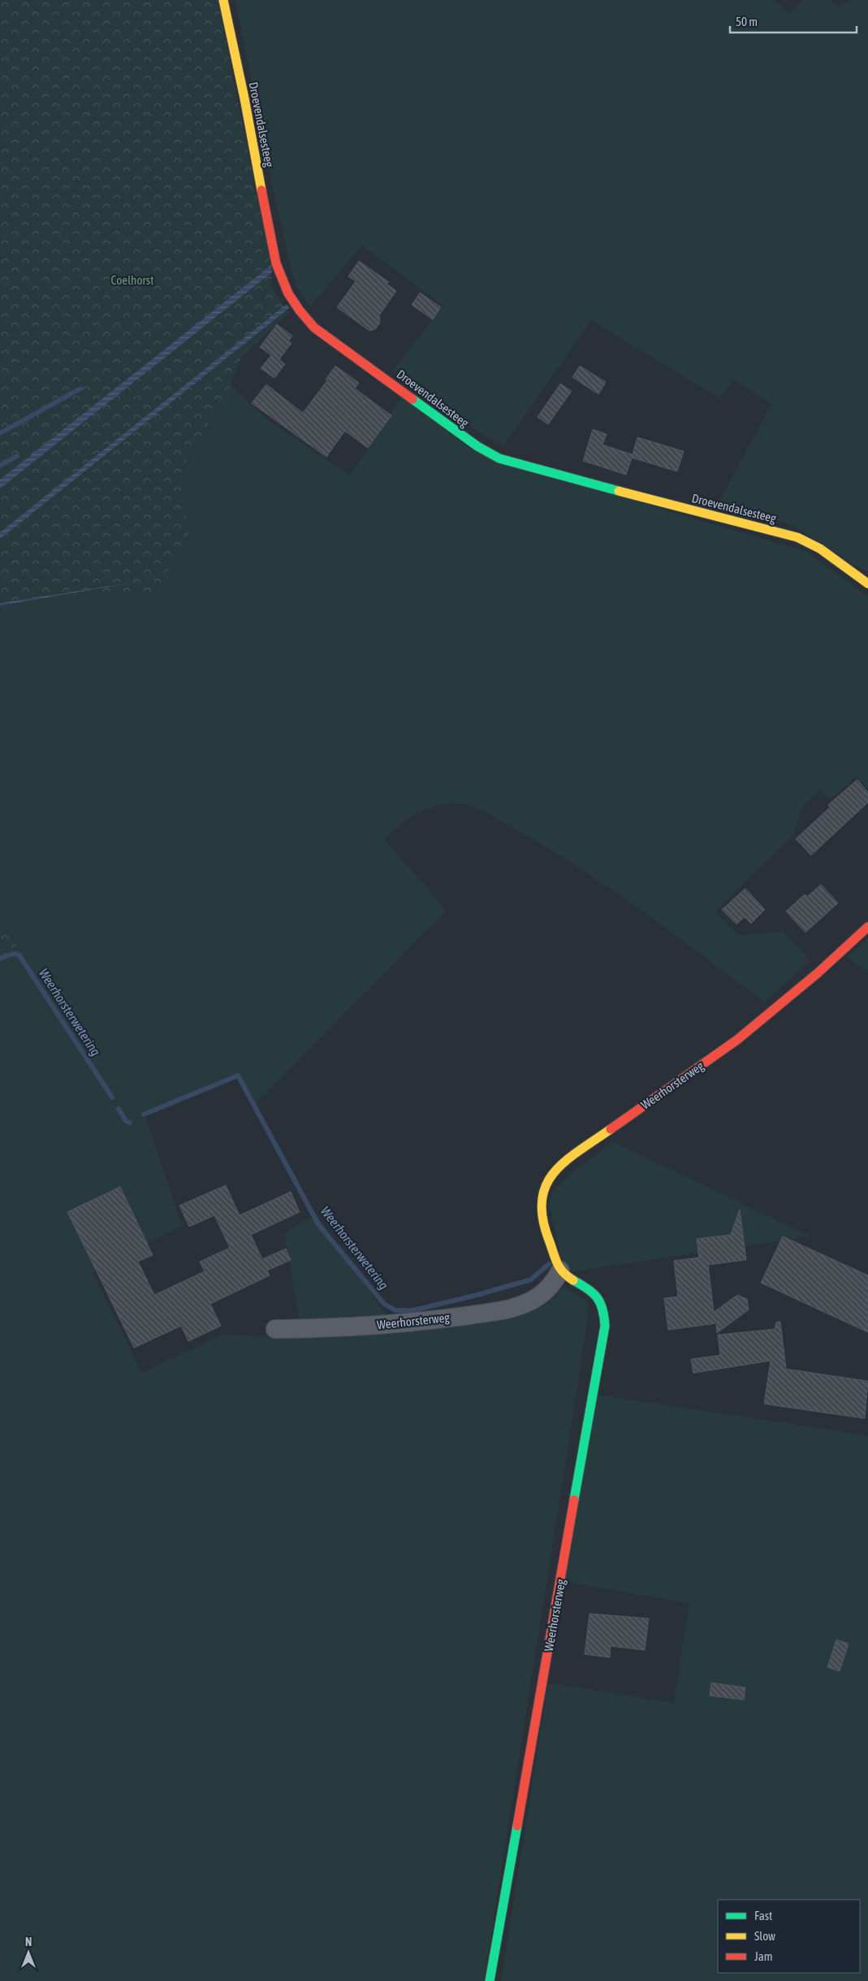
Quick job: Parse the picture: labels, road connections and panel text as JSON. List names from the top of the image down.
{
  "streets": {
    "street": ["Droevendalsesteeg", "Weerhorsterweg"]
  },
  "water": ["Weerhorsterwetering"],
  "parks": ["Coelhorst"],
  "legend": ["Fast", "Slow", "Jam"],
  "scale_bar": "50 m",
  "north": "top"
}
